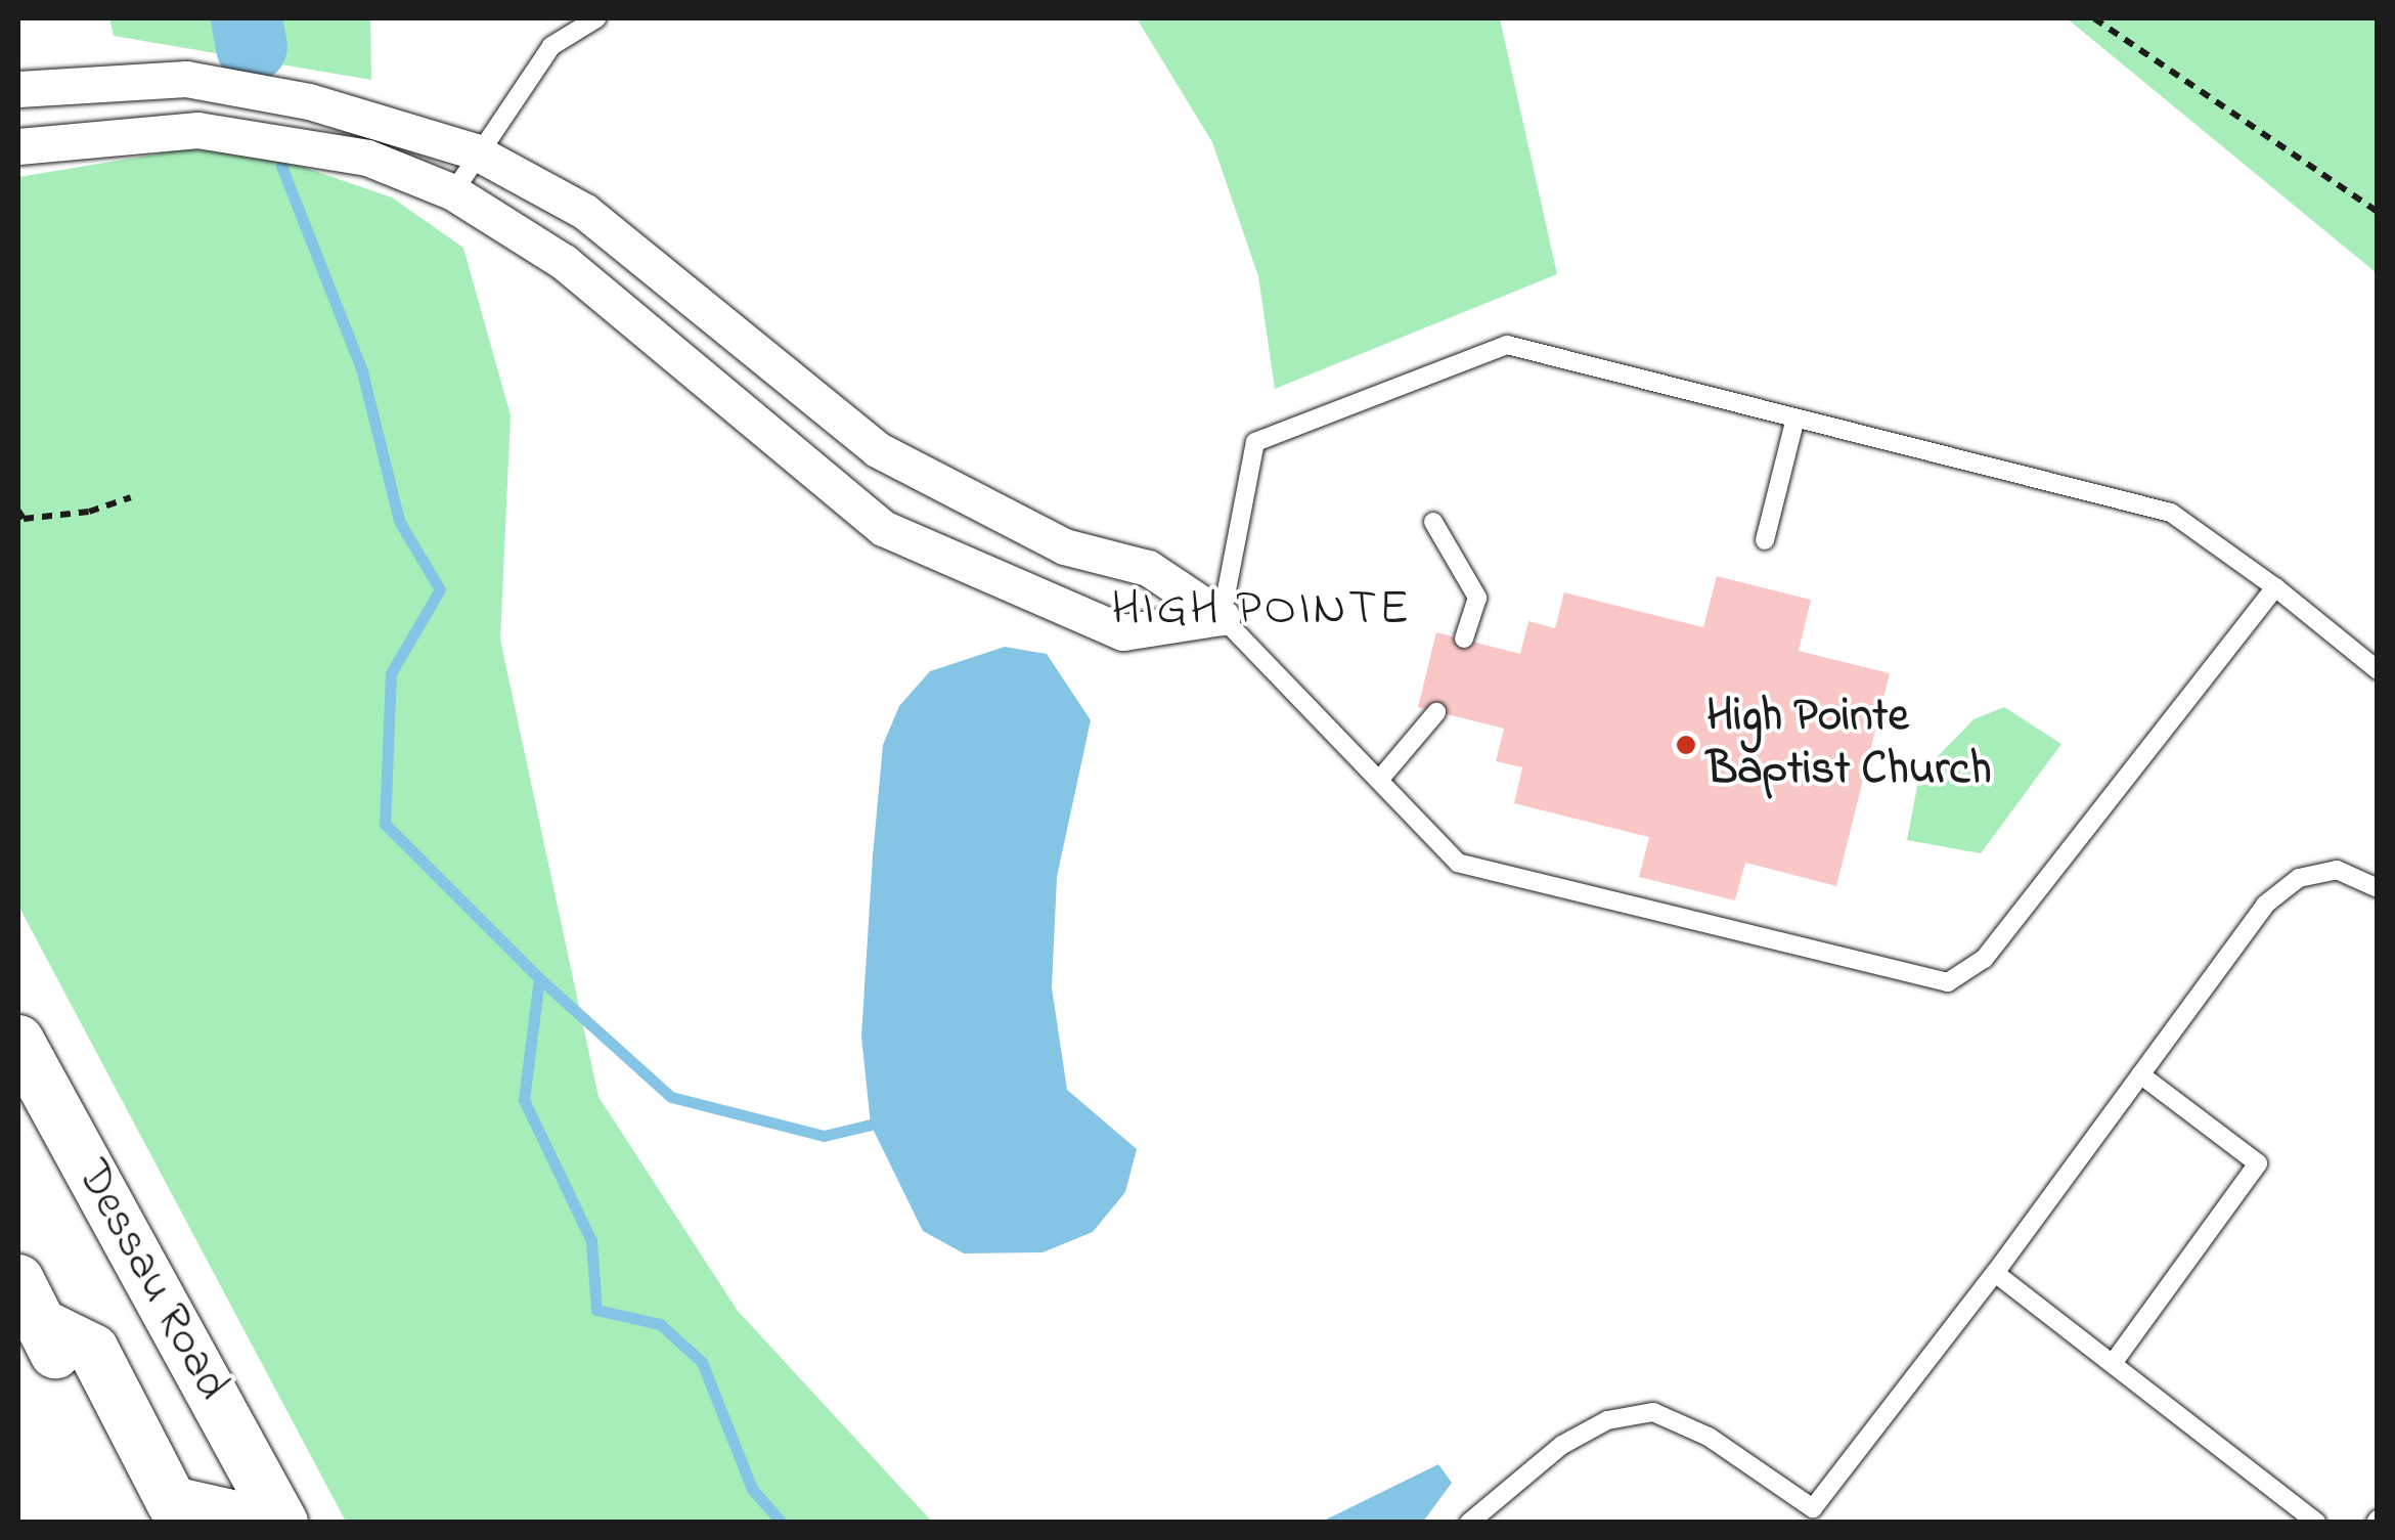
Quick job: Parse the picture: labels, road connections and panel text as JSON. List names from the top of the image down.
{
  "streets": {
    "main road": ["Dessau Road"]
  },
  "districts": ["HIGH POINTE"],
  "places": ["High Pointe Baptist Church"]
}
